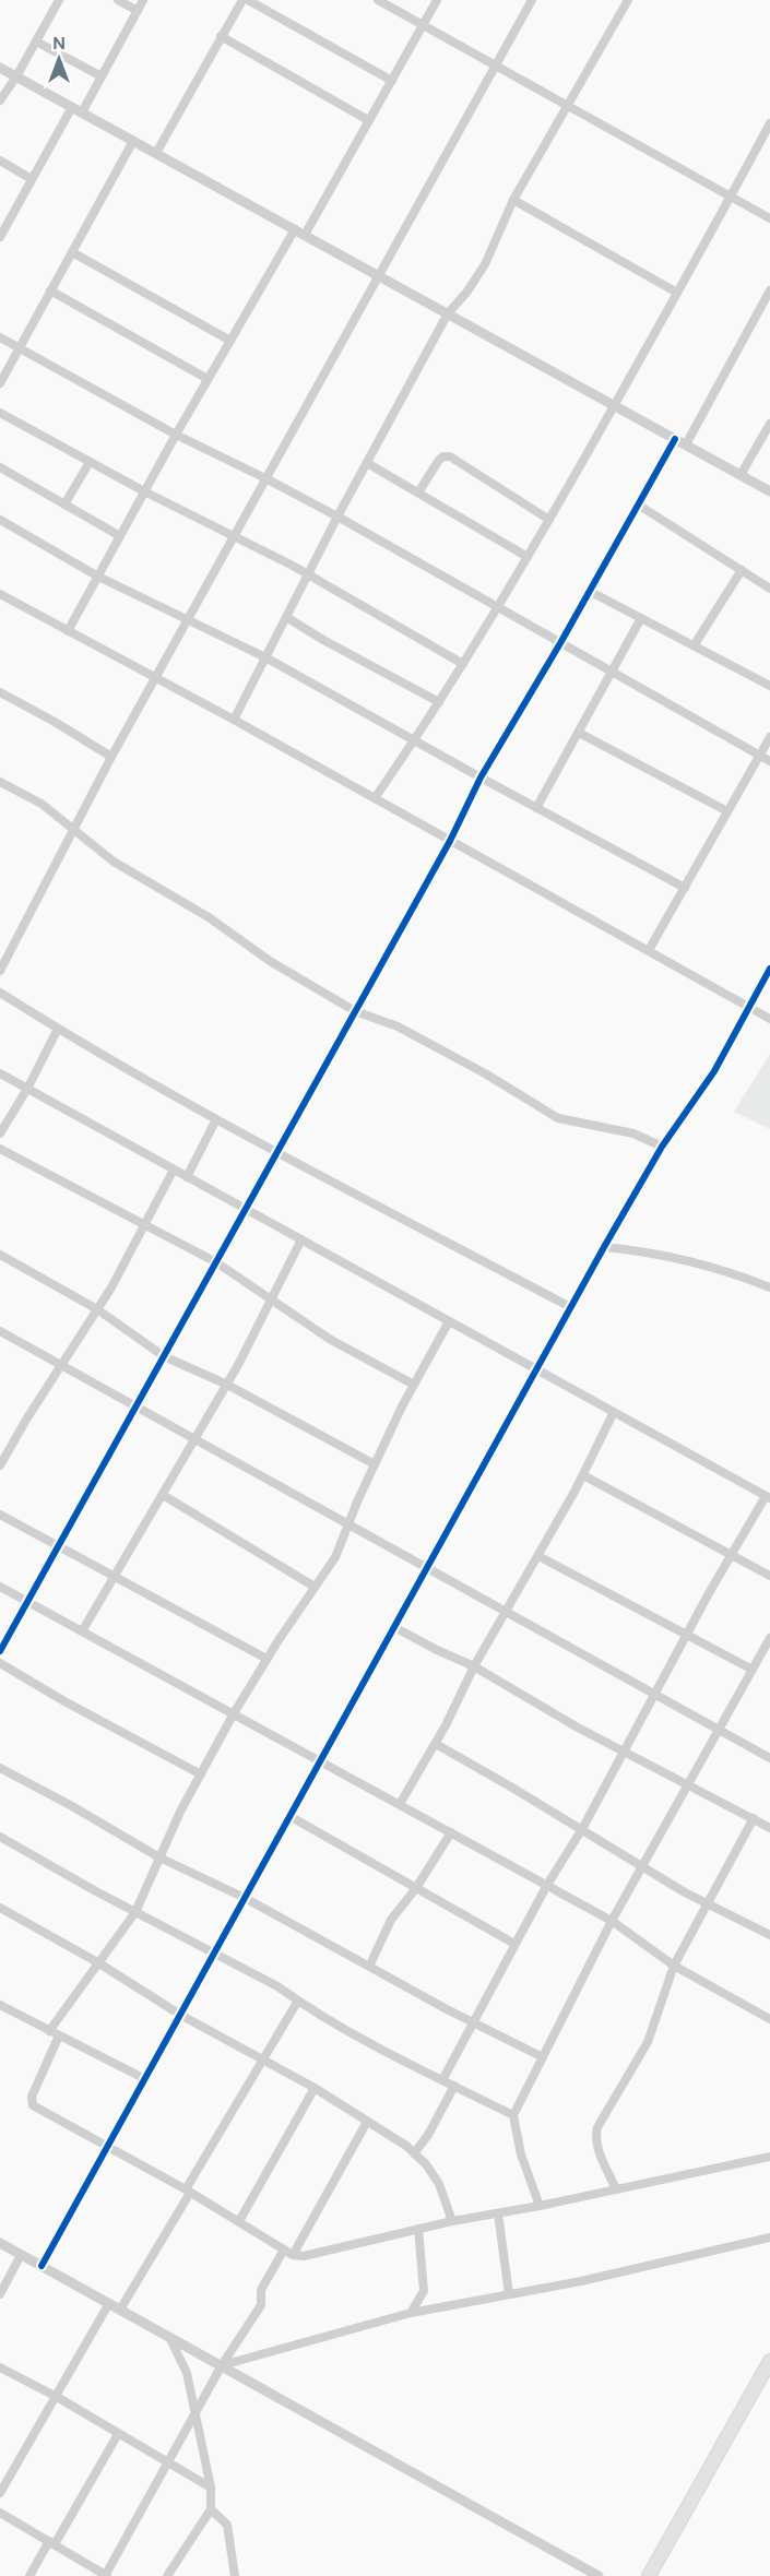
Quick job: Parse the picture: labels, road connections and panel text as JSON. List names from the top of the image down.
{
  "north": "top"
}
